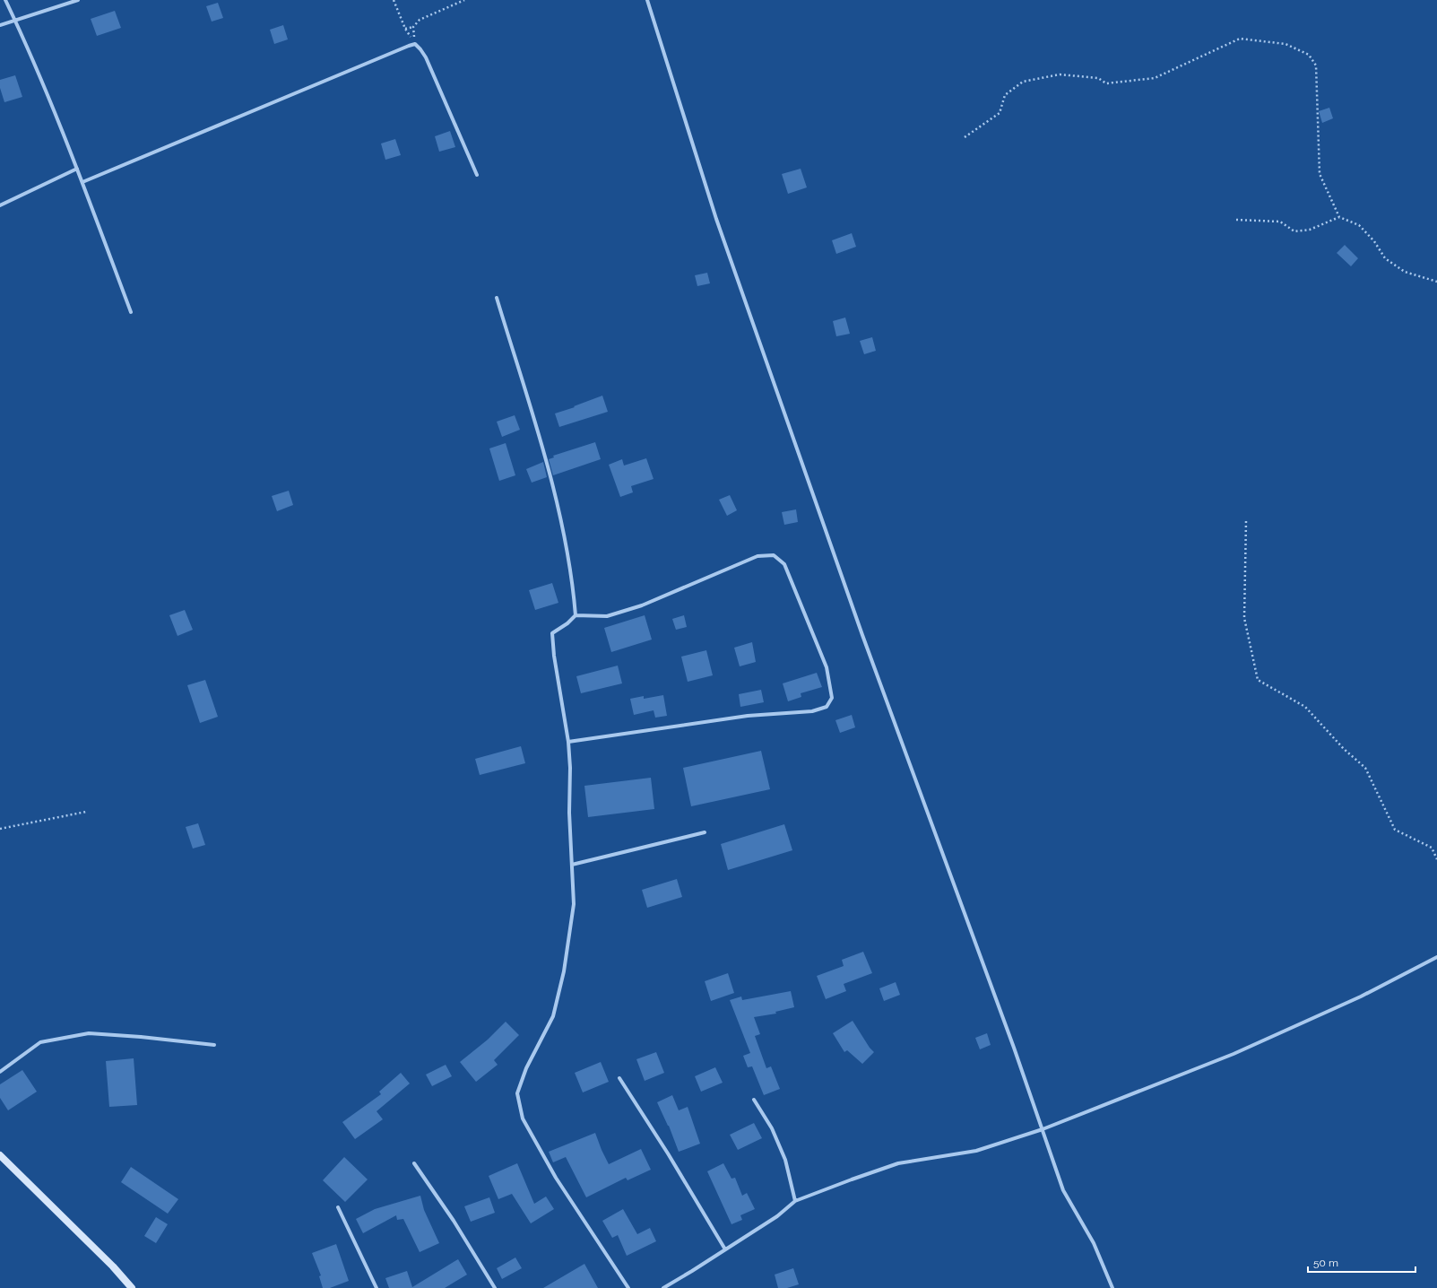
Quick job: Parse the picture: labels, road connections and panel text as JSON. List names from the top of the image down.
{
  "scale_bar": "50 m"
}
